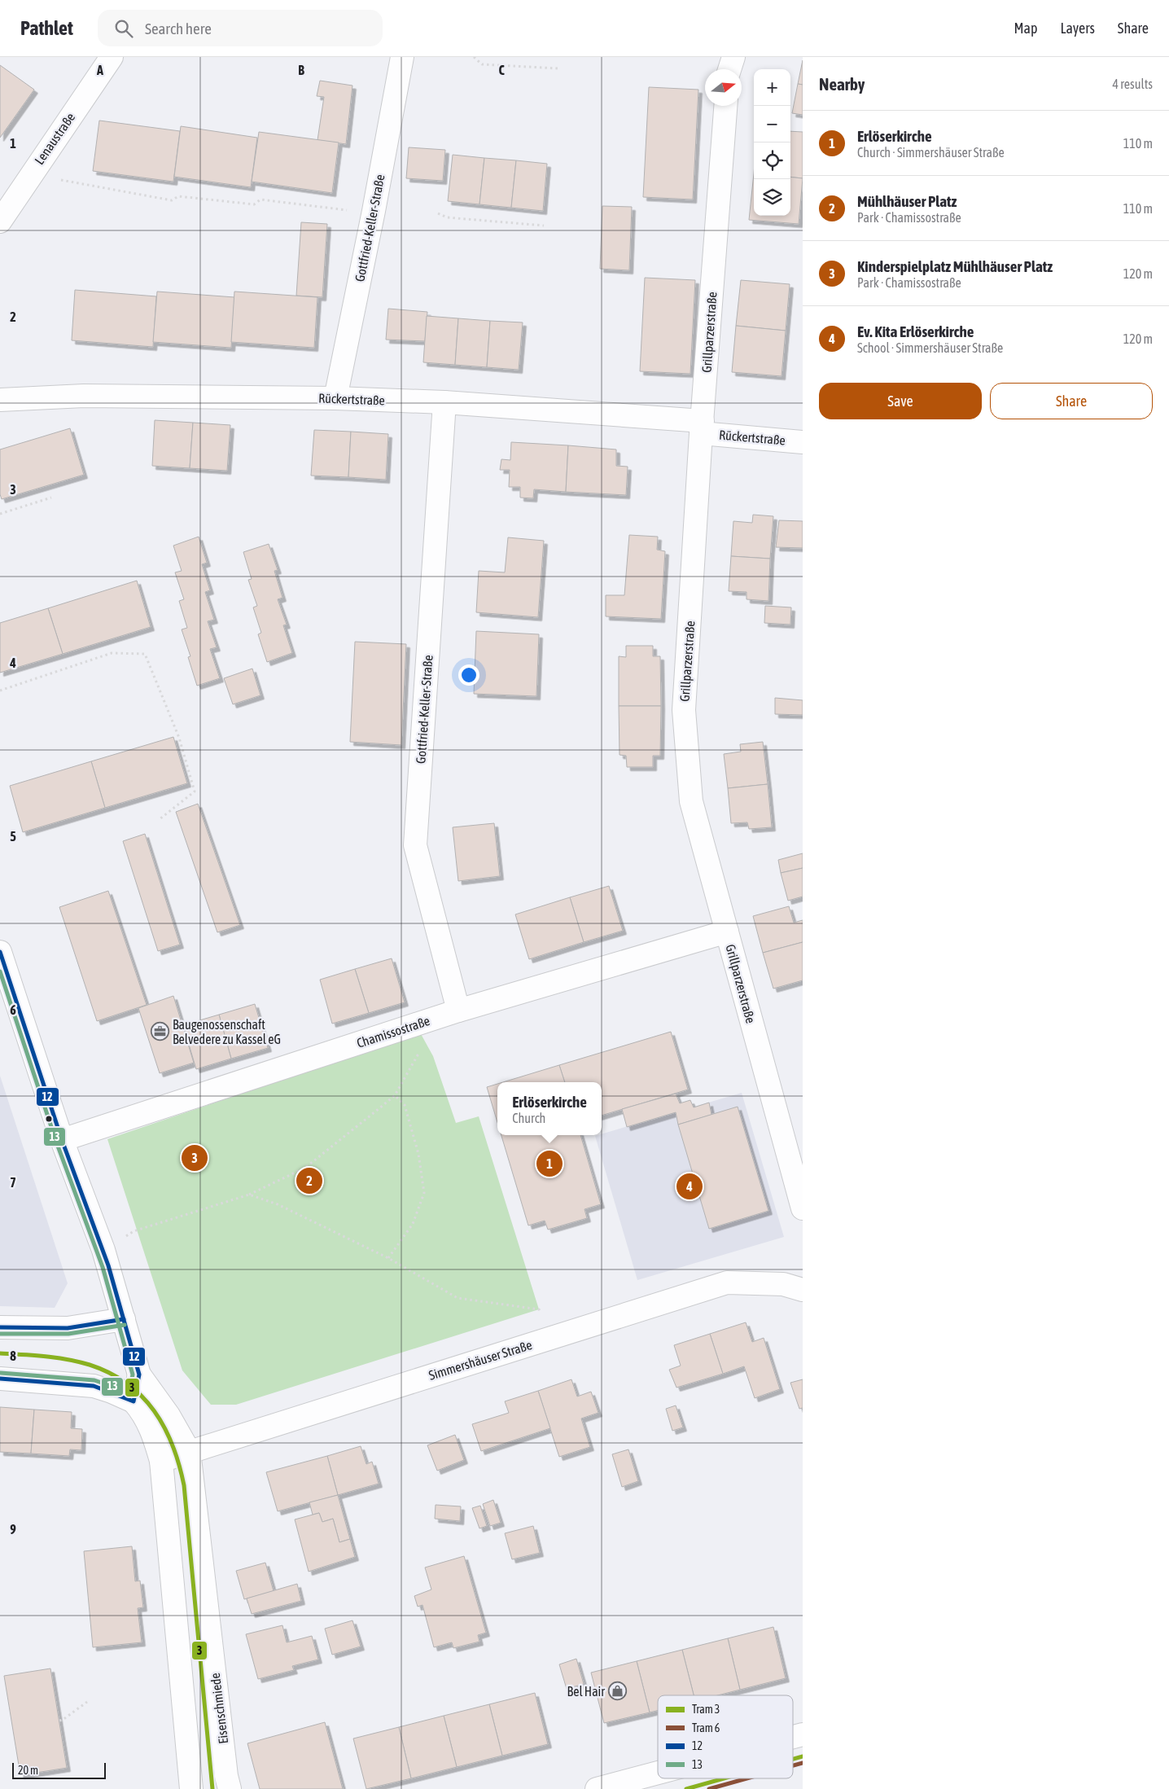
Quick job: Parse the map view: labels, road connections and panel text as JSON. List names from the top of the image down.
{
  "streets": {
    "street": [
      "Lenaustraße",
      "Gottfried-Keller-Straße",
      "Grillparzerstraße",
      "Rückertstraße",
      "Chamissostraße",
      "Simmershäuser Straße",
      "Eisenschmiede"
    ]
  },
  "crossings": [
    ["Gottfried-Keller-Straße", "Rückertstraße"],
    ["Gottfried-Keller-Straße", "Chamissostraße"],
    ["Grillparzerstraße", "Rückertstraße"],
    ["Grillparzerstraße", "Chamissostraße"],
    ["Chamissostraße", "Eisenschmiede"],
    ["Simmershäuser Straße", "Eisenschmiede"]
  ],
  "places": {
    "office": ["Baugenossenschaft Belvedere zu Kassel eG"],
    "shop": ["Bel Hair"]
  },
  "lines": [
    "transit line 12",
    "transit line 13",
    "tram line 3",
    "tram line 6"
  ],
  "legend": [
    "Tram 3",
    "Tram 6",
    "12",
    "13"
  ],
  "scale_bar": "20 m",
  "north": "right",
  "page": {
    "header": "Pathlet",
    "search": "Search here",
    "nav": ["Map", "Layers", "Share"],
    "heading": ["Nearby", "4 results"],
    "map_buttons": ["+", "−"],
    "list": [
      {
        "mark": "1",
        "name": "Erlöserkirche",
        "note": "Church · Simmershäuser Straße",
        "value": "110 m"
      },
      {
        "mark": "2",
        "name": "Mühlhäuser Platz",
        "note": "Park · Chamissostraße",
        "value": "110 m"
      },
      {
        "mark": "3",
        "name": "Kinderspielplatz Mühlhäuser Platz",
        "note": "Park · Chamissostraße",
        "value": "120 m"
      },
      {
        "mark": "4",
        "name": "Ev. Kita Erlöserkirche",
        "note": "School · Simmershäuser Straße",
        "value": "120 m"
      }
    ],
    "buttons": ["Save", "Share"],
    "popup": ["Erlöserkirche", "Church"],
    "pins": [
      "3",
      "1",
      "2",
      "4"
    ],
    "scale": "20 m"
  },
  "grid": {
    "columns": ["A", "B", "C"],
    "rows": [
      "1",
      "2",
      "3",
      "4",
      "5",
      "6",
      "7",
      "8",
      "9"
    ]
  }
}
